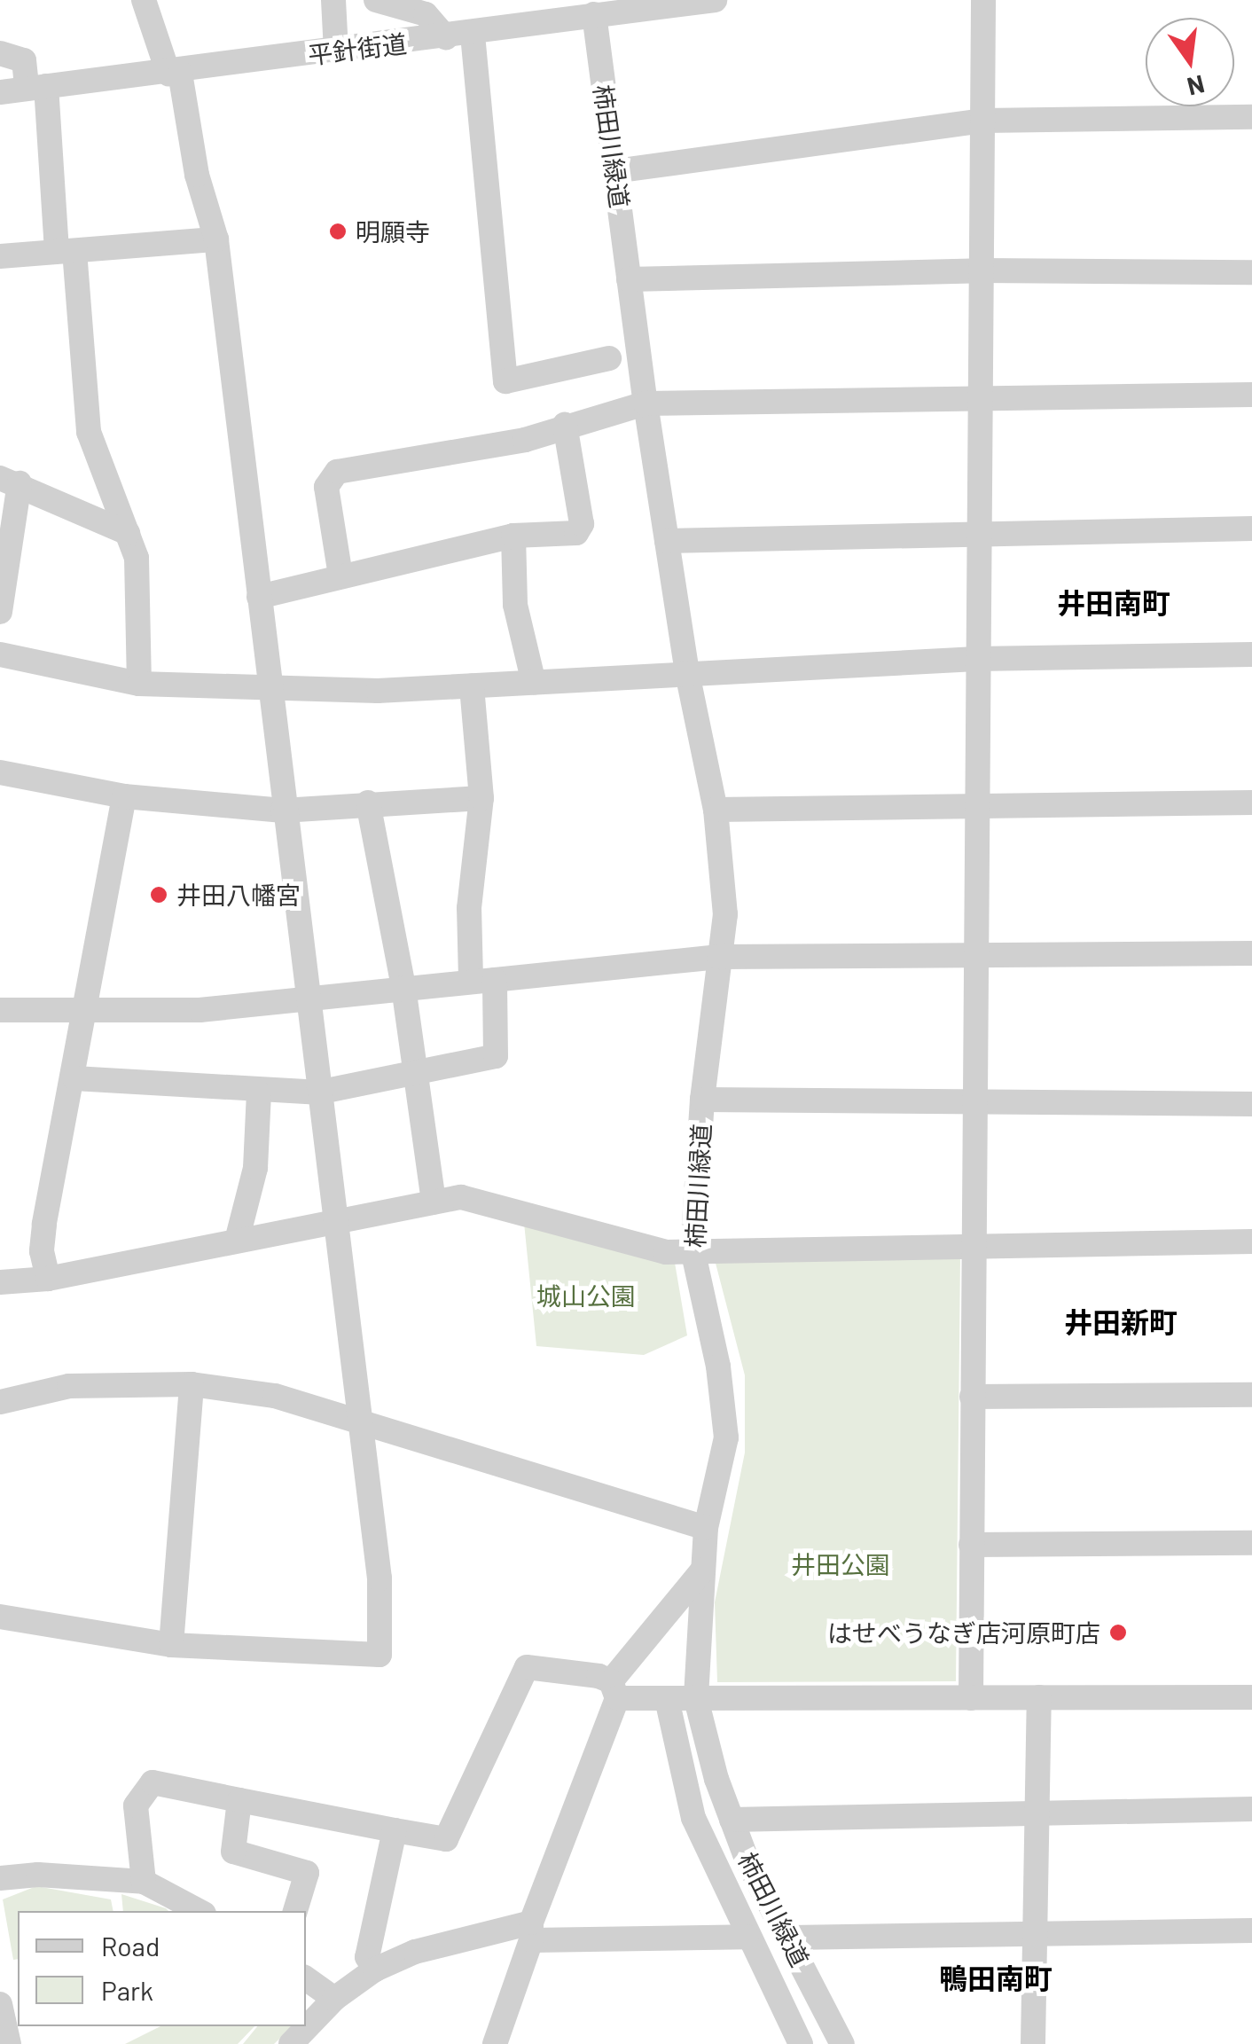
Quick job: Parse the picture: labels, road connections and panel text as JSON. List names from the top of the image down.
{
  "streets": {
    "street": ["平針街道", "柿田川緑道"]
  },
  "crossings": [
    ["平針街道", "柿田川緑道"]
  ],
  "districts": ["井田南町", "井田新町", "鴨田南町"],
  "parks": ["城山公園", "井田公園"],
  "places": ["明願寺", "井田八幡宮", "はせべうなぎ店河原町店"],
  "legend": ["Road", "Park"],
  "north": "bottom"
}
